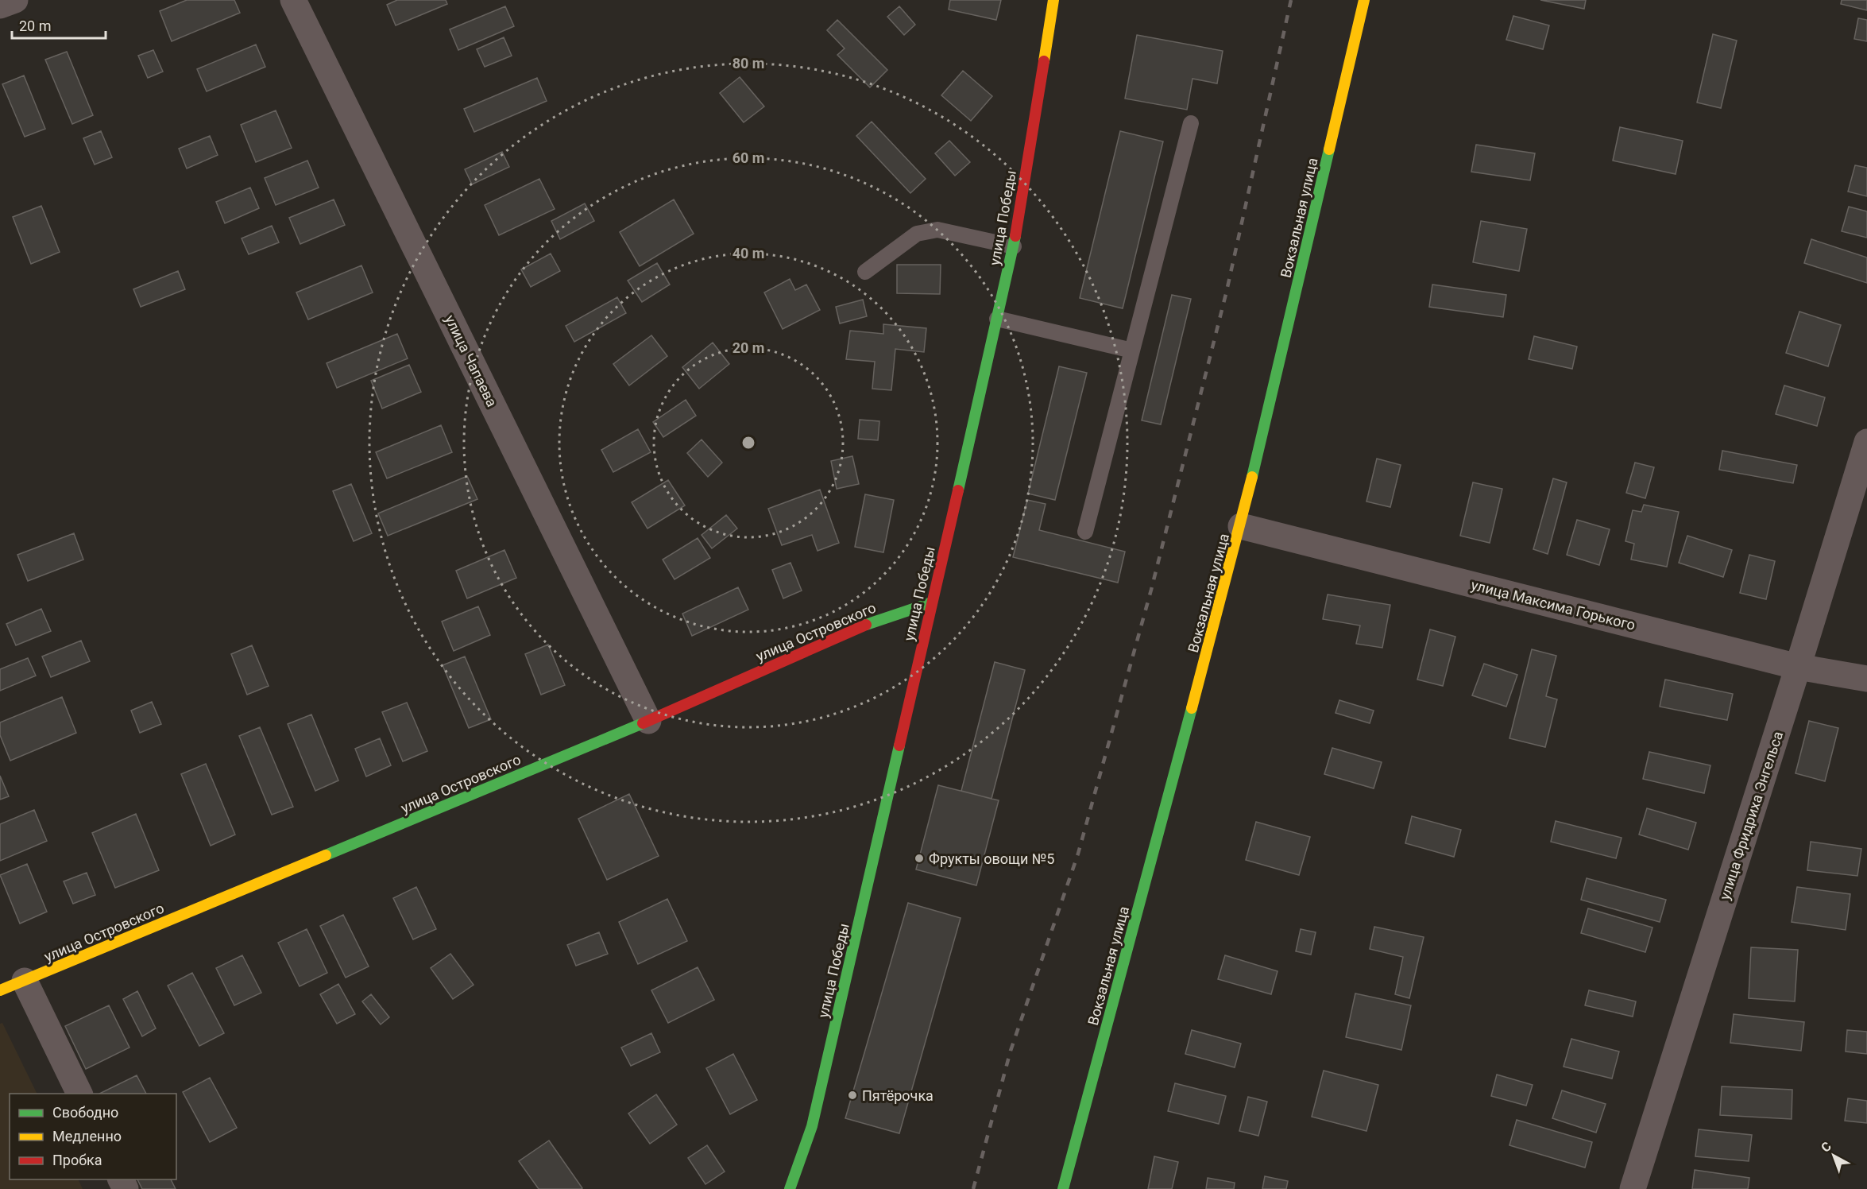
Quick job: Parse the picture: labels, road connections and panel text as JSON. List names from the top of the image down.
{
  "streets": {
    "street": [
      "улица Победы",
      "Вокзальная улица",
      "улица Чапаева",
      "улица Максима Горького",
      "улица Островского",
      "улица Фридриха Энгельса"
    ]
  },
  "crossings": [
    ["улица Победы", "улица Островского"],
    ["Вокзальная улица", "улица Максима Горького"],
    ["улица Чапаева", "улица Островского"],
    ["улица Максима Горького", "улица Фридриха Энгельса"]
  ],
  "places": ["Фрукты овощи №5", "Пятёрочка"],
  "legend": ["Свободно", "Медленно", "Пробка"],
  "scale_bar": "20 m",
  "north": "top left",
  "rings": [
    "80 m",
    "60 m",
    "40 m",
    "20 m"
  ]
}
